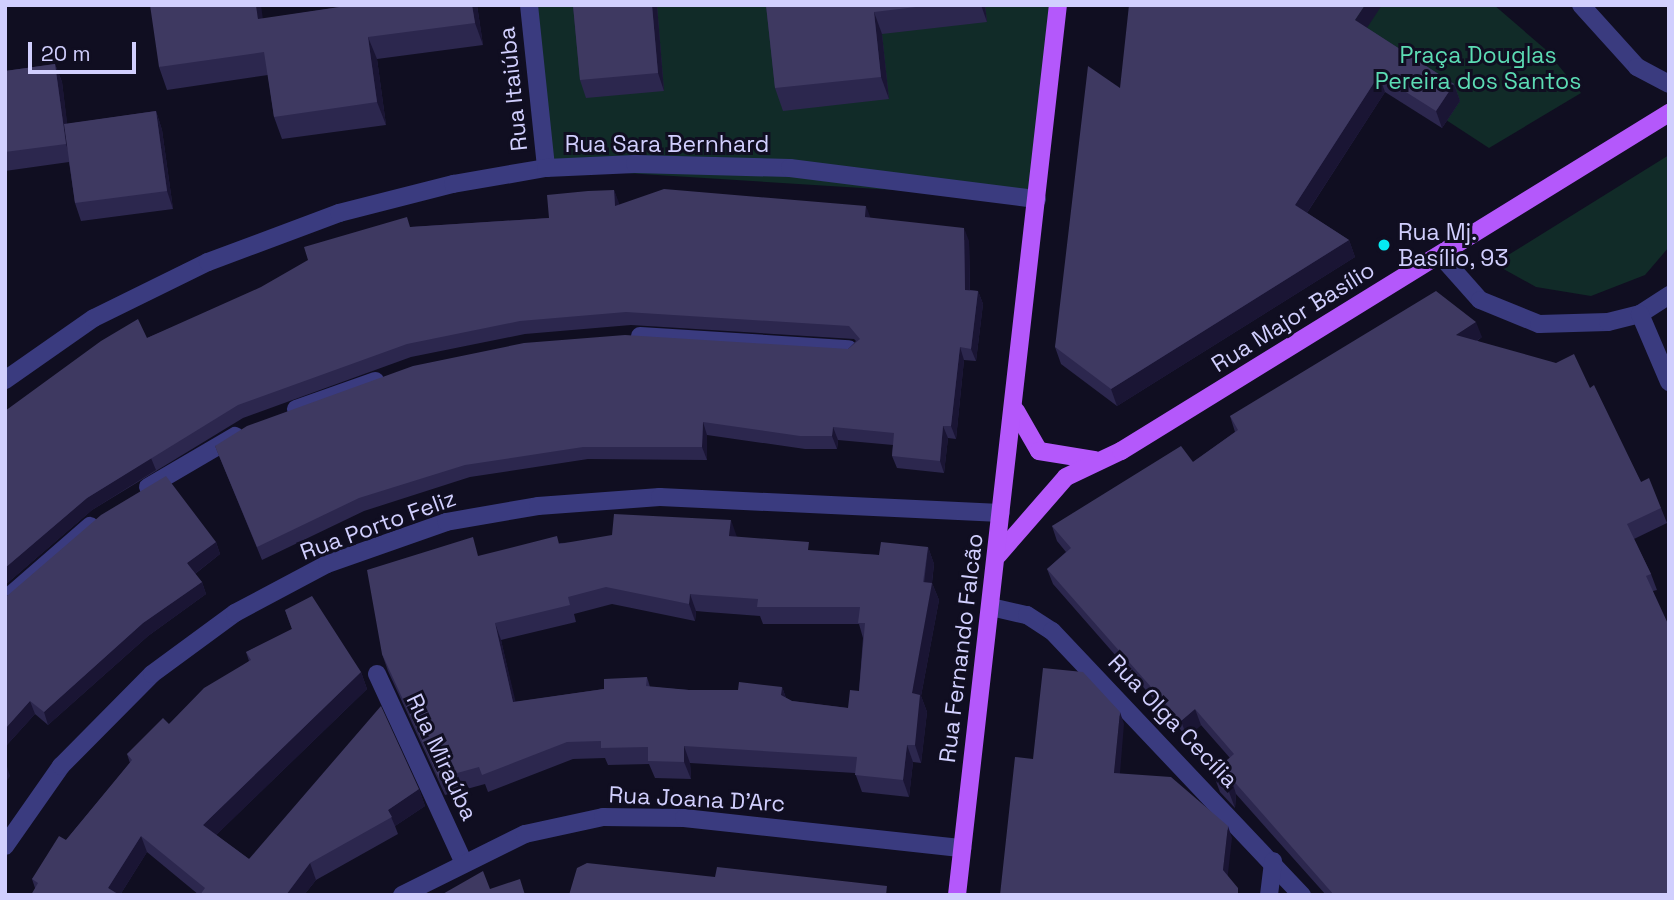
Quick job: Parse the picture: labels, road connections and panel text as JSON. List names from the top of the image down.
{
  "streets": {
    "main road": ["Rua Major Basílio", "Rua Fernando Falcão"],
    "street": [
      "Rua Itaiúba",
      "Rua Sara Bernhard",
      "Rua Porto Feliz",
      "Rua Olga Cecília",
      "Rua Miraúba",
      "Rua Joana D'Arc"
    ]
  },
  "crossings": [
    ["Rua Itaiúba", "Rua Sara Bernhard"],
    ["Rua Sara Bernhard", "Rua Fernando Falcão"],
    ["Rua Major Basílio", "Rua Fernando Falcão"],
    ["Rua Porto Feliz", "Rua Fernando Falcão"],
    ["Rua Fernando Falcão", "Rua Olga Cecília"],
    ["Rua Fernando Falcão", "Rua Joana D'Arc"],
    ["Rua Miraúba", "Rua Joana D'Arc"]
  ],
  "parks": ["Praça Douglas Pereira dos Santos"],
  "places": ["Rua Mj. Basílio, 93"],
  "scale_bar": "20 m"
}
